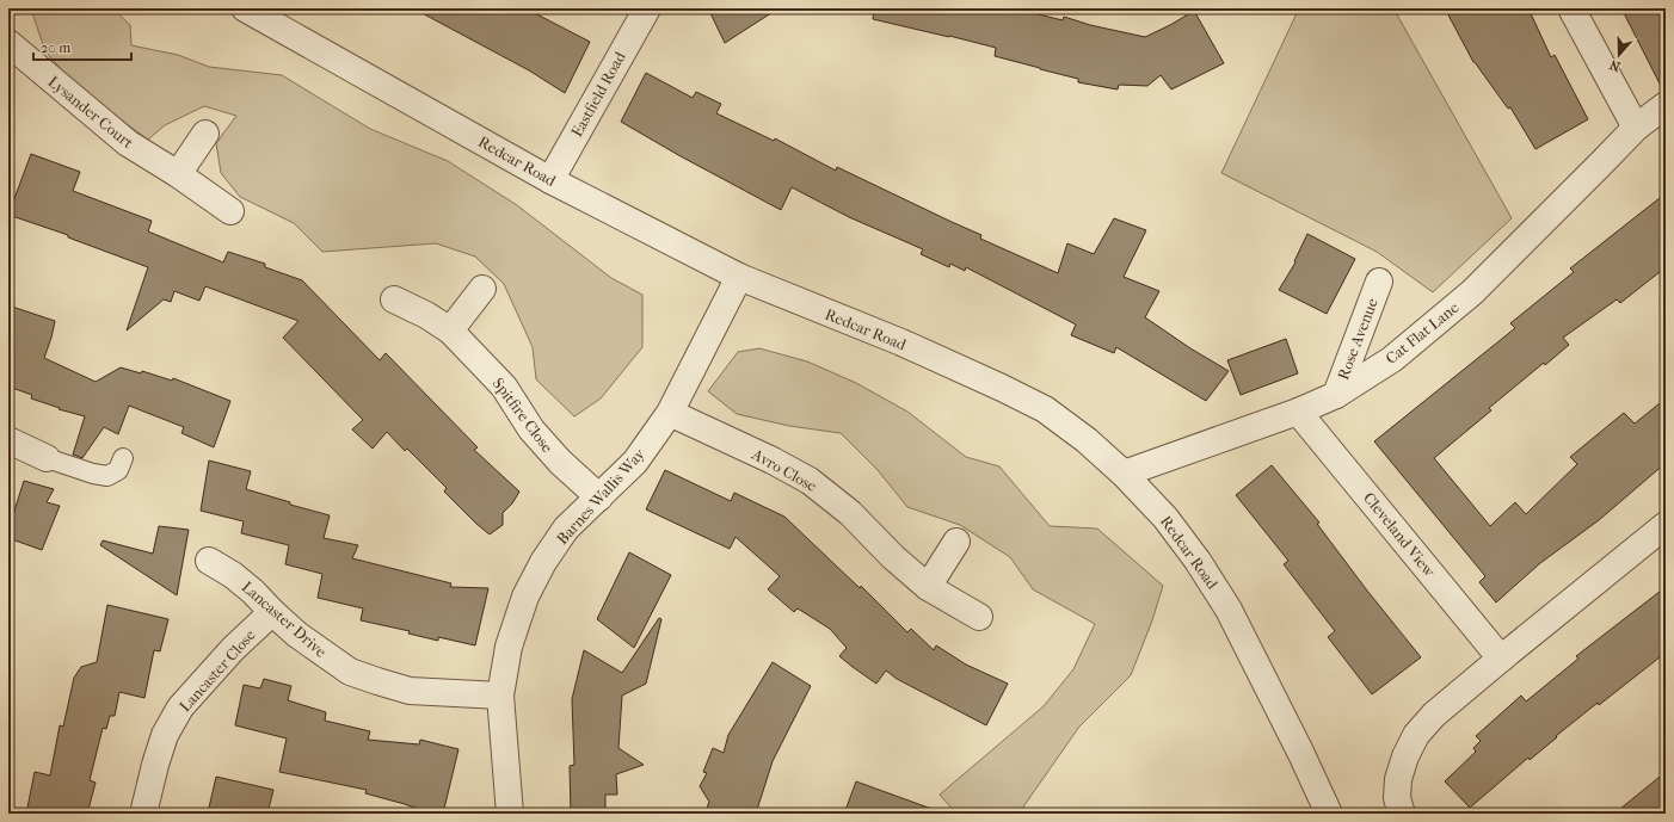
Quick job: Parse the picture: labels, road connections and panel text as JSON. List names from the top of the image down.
{
  "streets": {
    "street": [
      "Eastfield Road",
      "Lysander Court",
      "Redcar Road",
      "Cat Flat Lane",
      "Rose Avenue",
      "Spitfire Close",
      "Avro Close",
      "Barnes Wallis Way",
      "Cleveland View",
      "Lancaster Drive",
      "Lancaster Close"
    ]
  },
  "crossings": [
    ["Eastfield Road", "Redcar Road"],
    ["Redcar Road", "Cat Flat Lane"],
    ["Redcar Road", "Barnes Wallis Way"],
    ["Cat Flat Lane", "Rose Avenue"],
    ["Cat Flat Lane", "Cleveland View"],
    ["Spitfire Close", "Barnes Wallis Way"],
    ["Avro Close", "Barnes Wallis Way"],
    ["Barnes Wallis Way", "Lancaster Drive"],
    ["Lancaster Drive", "Lancaster Close"]
  ],
  "scale_bar": "20 m",
  "north": "bottom"
}
